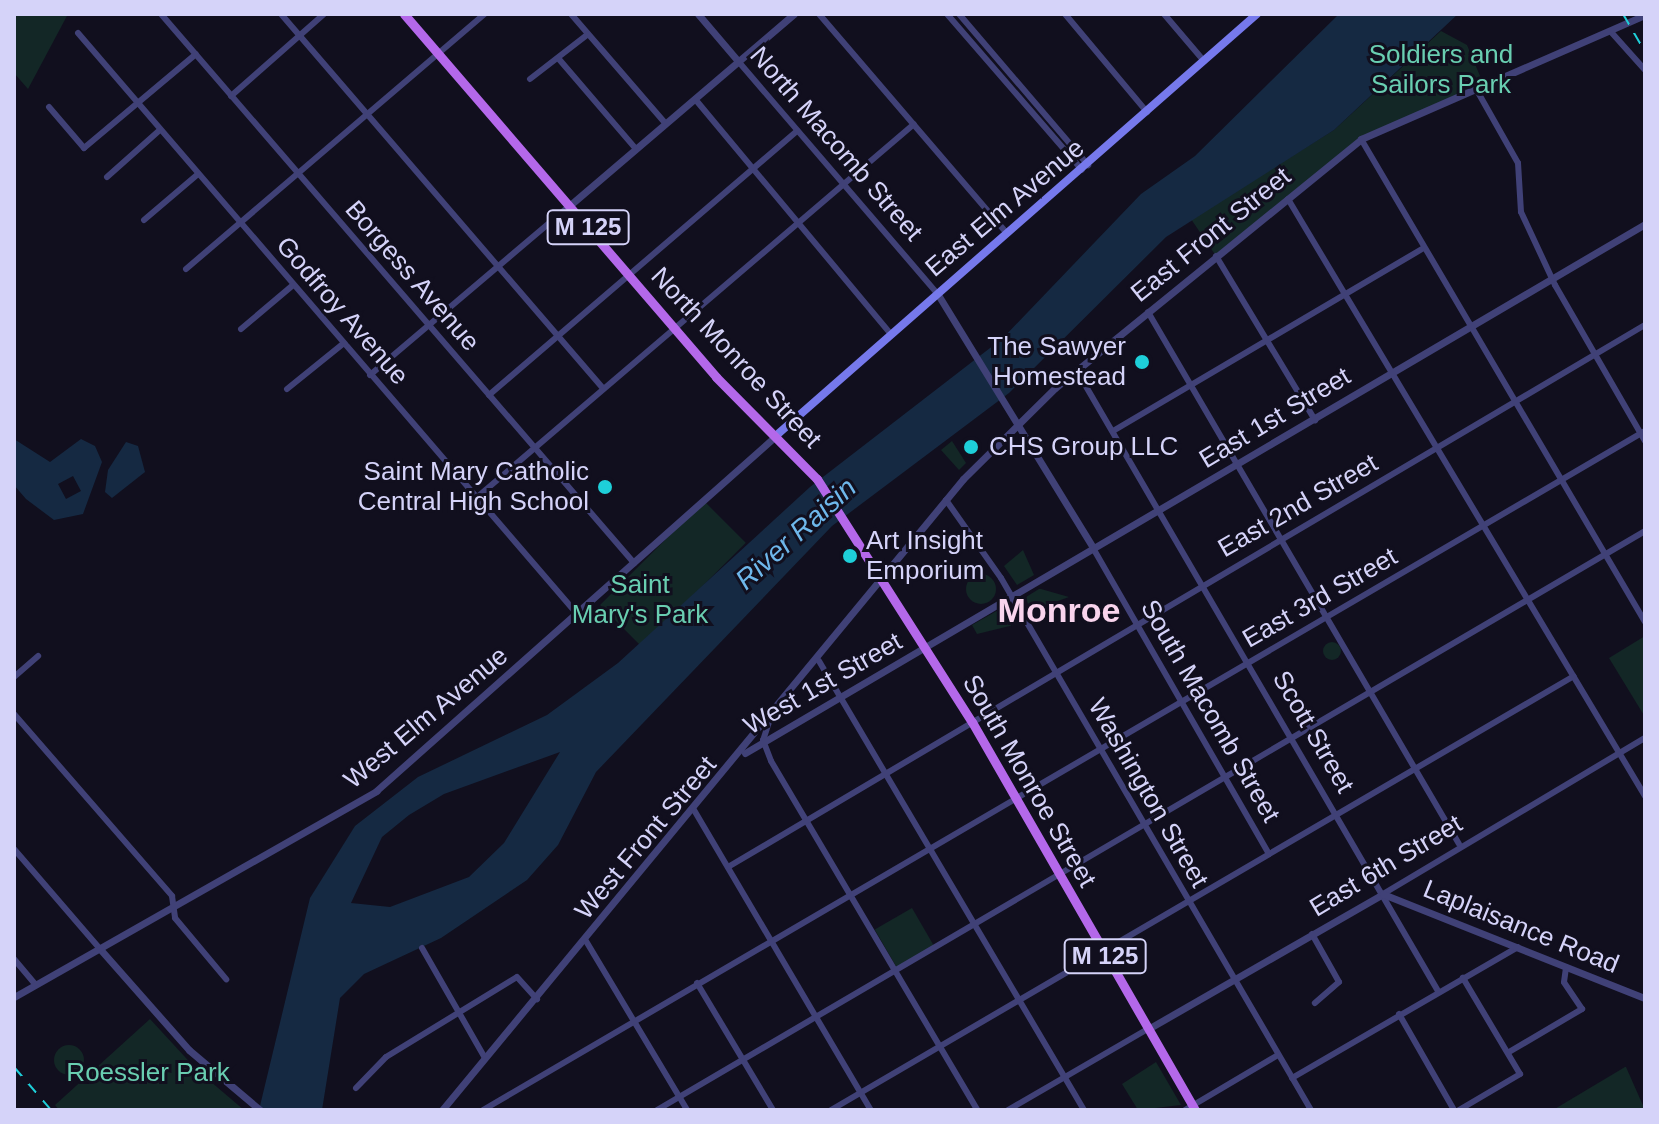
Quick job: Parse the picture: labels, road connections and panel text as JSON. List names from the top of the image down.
{
  "streets": {
    "main road": [
      "East Elm Avenue",
      "M 125",
      "North Monroe Street",
      "South Monroe Street"
    ],
    "street": [
      "North Macomb Street",
      "East Front Street",
      "Borgess Avenue",
      "Godfroy Avenue",
      "East 1st Street",
      "East 2nd Street",
      "East 3rd Street",
      "West 1st Street",
      "South Macomb Street",
      "West Elm Avenue",
      "Scott Street",
      "Washington Street",
      "West Front Street",
      "East 6th Street",
      "Laplaisance Road"
    ]
  },
  "crossings": [
    ["North Macomb Street", "East Elm Avenue"],
    ["North Macomb Street", "East Front Street"],
    ["North Macomb Street", "South Macomb Street"],
    ["East Elm Avenue", "North Monroe Street"],
    ["East Elm Avenue", "West Elm Avenue"],
    ["East Front Street", "South Macomb Street"],
    ["East Front Street", "Scott Street"],
    ["East Front Street", "South Monroe Street"],
    ["East Front Street", "Washington Street"],
    ["East Front Street", "West Front Street"],
    ["Borgess Avenue", "West Elm Avenue"],
    ["Godfroy Avenue", "West Elm Avenue"],
    ["North Monroe Street", "West Elm Avenue"],
    ["North Monroe Street", "South Monroe Street"],
    ["East 1st Street", "West 1st Street"],
    ["East 1st Street", "South Macomb Street"],
    ["East 1st Street", "Scott Street"],
    ["East 1st Street", "South Monroe Street"],
    ["East 1st Street", "Washington Street"],
    ["East 2nd Street", "South Macomb Street"],
    ["East 2nd Street", "Scott Street"],
    ["East 2nd Street", "South Monroe Street"],
    ["East 2nd Street", "Washington Street"],
    ["East 3rd Street", "South Macomb Street"],
    ["East 3rd Street", "Scott Street"],
    ["East 3rd Street", "South Monroe Street"],
    ["East 3rd Street", "Washington Street"],
    ["West 1st Street", "South Monroe Street"],
    ["West 1st Street", "West Front Street"],
    ["Scott Street", "East 6th Street"],
    ["Scott Street", "Laplaisance Road"],
    ["South Monroe Street", "East 6th Street"],
    ["Washington Street", "East 6th Street"],
    ["East 6th Street", "Laplaisance Road"]
  ],
  "districts": ["Monroe"],
  "water": ["River Raisin"],
  "parks": ["Soldiers and Sailors Park", "Saint Mary's Park", "Roessler Park"],
  "places": [
    "The Sawyer Homestead",
    "CHS Group LLC",
    "Saint Mary Catholic Central High School",
    "Art Insight Emporium"
  ]
}
